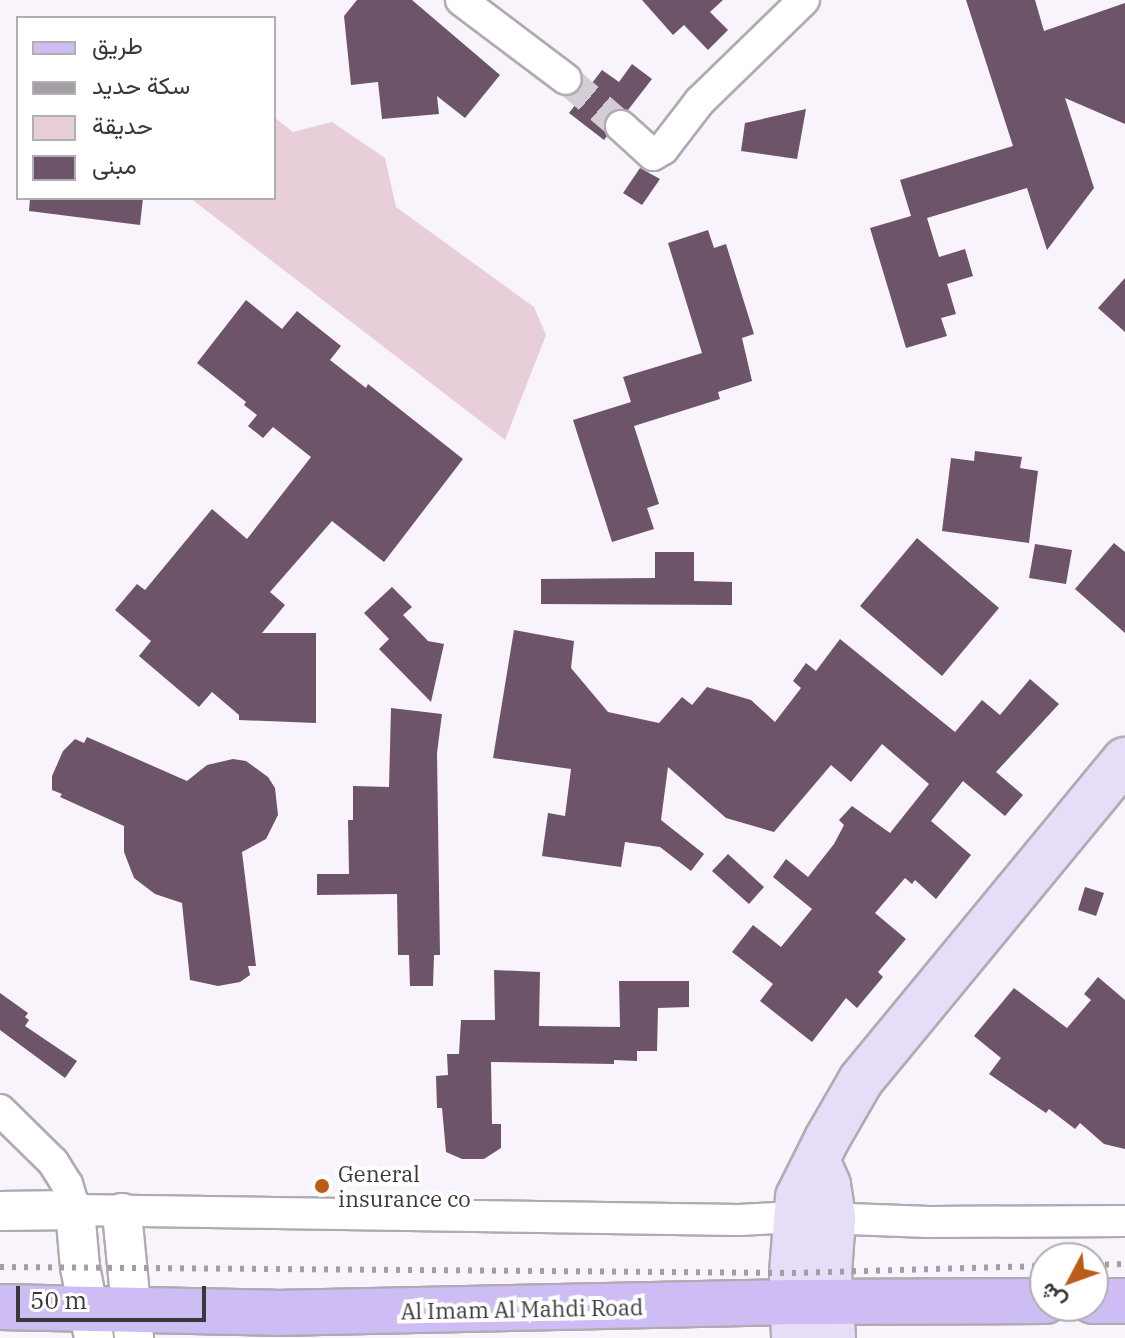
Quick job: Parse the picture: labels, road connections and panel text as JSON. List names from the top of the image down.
{
  "streets": {
    "main road": ["Al Imam Al Mahdi Road"]
  },
  "places": ["General insurance co"],
  "legend": [
    "طريق",
    "سكة حديد",
    "حديقة",
    "مبنى"
  ],
  "scale_bar": "50 m",
  "north": "bottom left"
}
